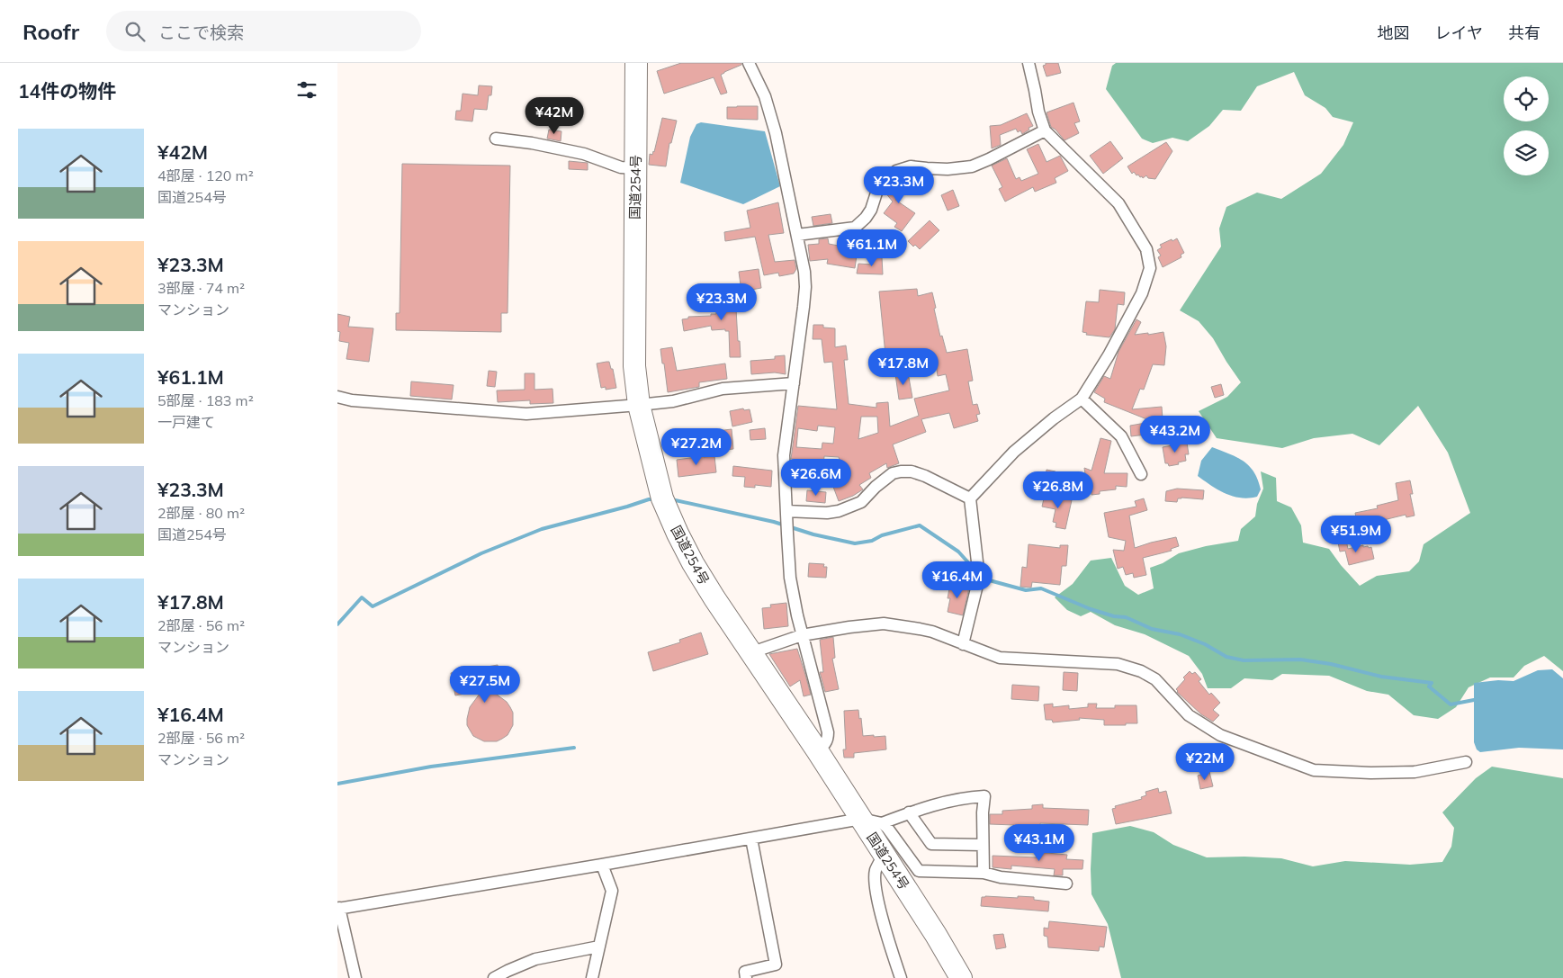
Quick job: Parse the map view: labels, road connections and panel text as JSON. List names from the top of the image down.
{
  "streets": {
    "highway": ["国道254号"]
  },
  "page": {
    "header": "Roofr",
    "search": "ここで検索",
    "nav": ["地図", "レイヤ", "共有"],
    "heading": "14件の物件",
    "price": [
      "¥42M",
      "¥23.3M",
      "¥61.1M",
      "¥23.3M",
      "¥17.8M",
      "¥43.2M",
      "¥27.2M",
      "¥26.6M",
      "¥26.8M",
      "¥51.9M",
      "¥16.4M",
      "¥27.5M",
      "¥22M",
      "¥43.1M"
    ],
    "list": [
      {
        "name": "¥42M",
        "note": "4部屋 · 120 m² · 国道254号"
      },
      {
        "name": "¥23.3M",
        "note": "3部屋 · 74 m² · マンション"
      },
      {
        "name": "¥61.1M",
        "note": "5部屋 · 183 m² · 一戸建て"
      },
      {
        "name": "¥23.3M",
        "note": "2部屋 · 80 m² · 国道254号"
      },
      {
        "name": "¥17.8M",
        "note": "2部屋 · 56 m² · マンション"
      },
      {
        "name": "¥16.4M",
        "note": "2部屋 · 56 m² · マンション"
      }
    ]
  }
}
